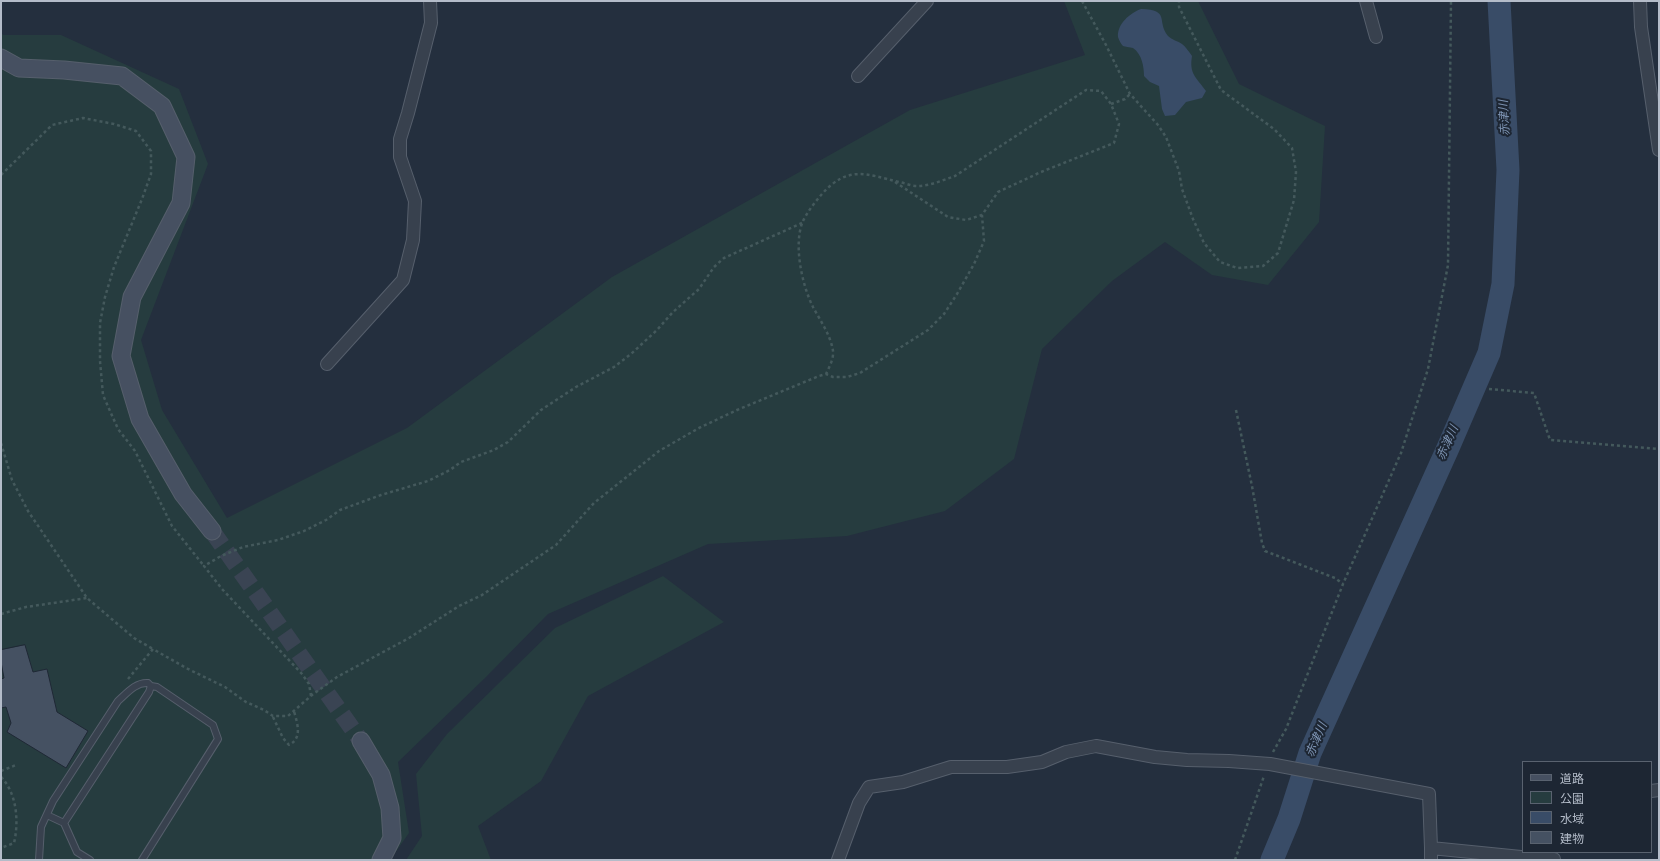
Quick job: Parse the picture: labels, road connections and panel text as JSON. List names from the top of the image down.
{
  "water": ["赤津川"],
  "legend": [
    "道路",
    "公園",
    "水域",
    "建物"
  ]
}
